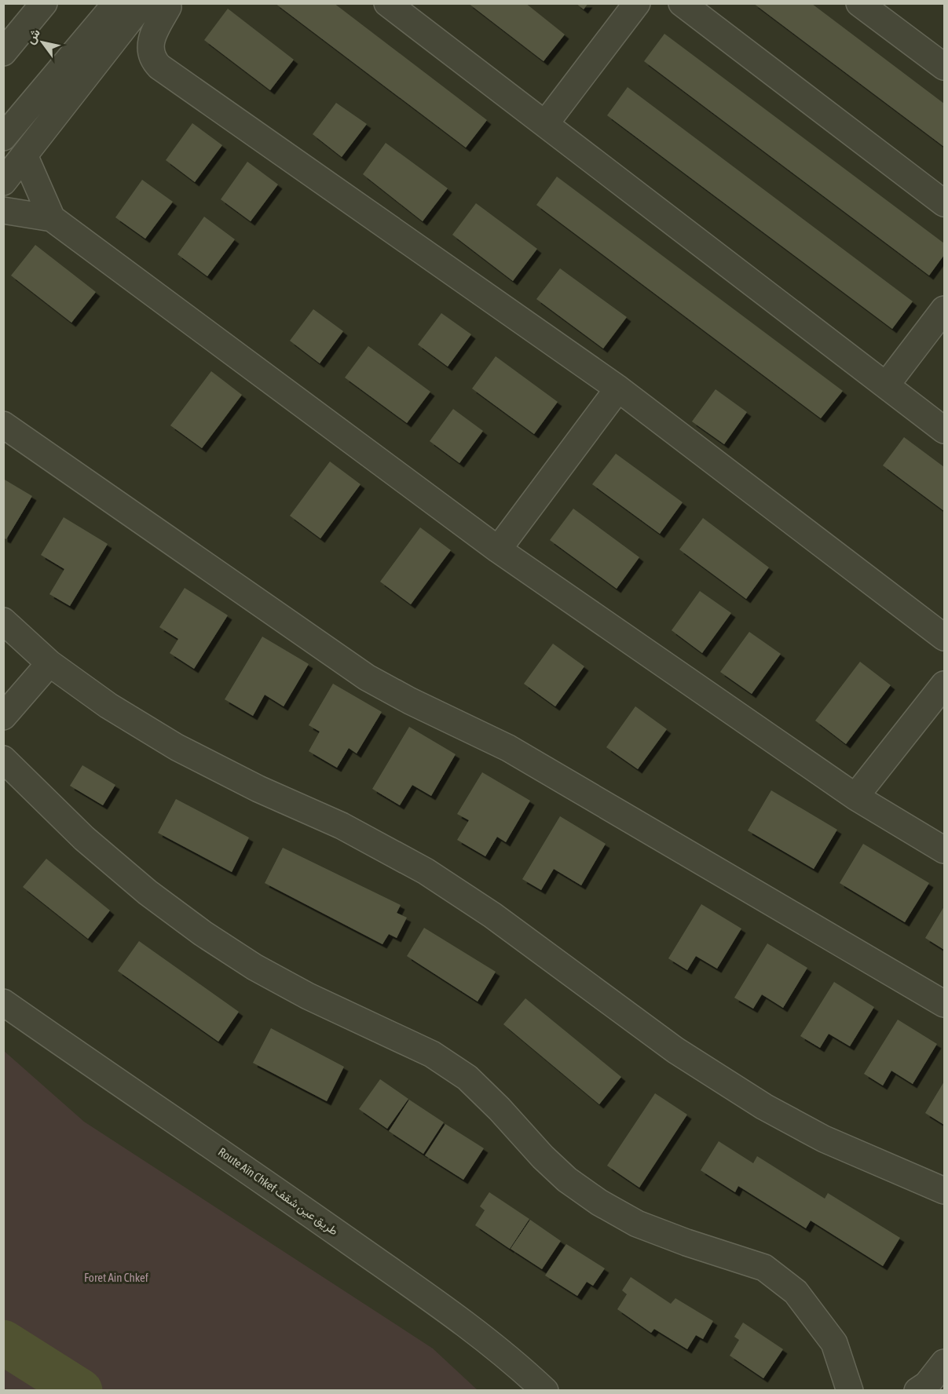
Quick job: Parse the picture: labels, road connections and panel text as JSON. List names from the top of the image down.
{
  "streets": {
    "street": ["Route Aïn Chkef طريق عين شقف"]
  },
  "parks": ["Foret Ain Chkef"],
  "north": "top left"
}
